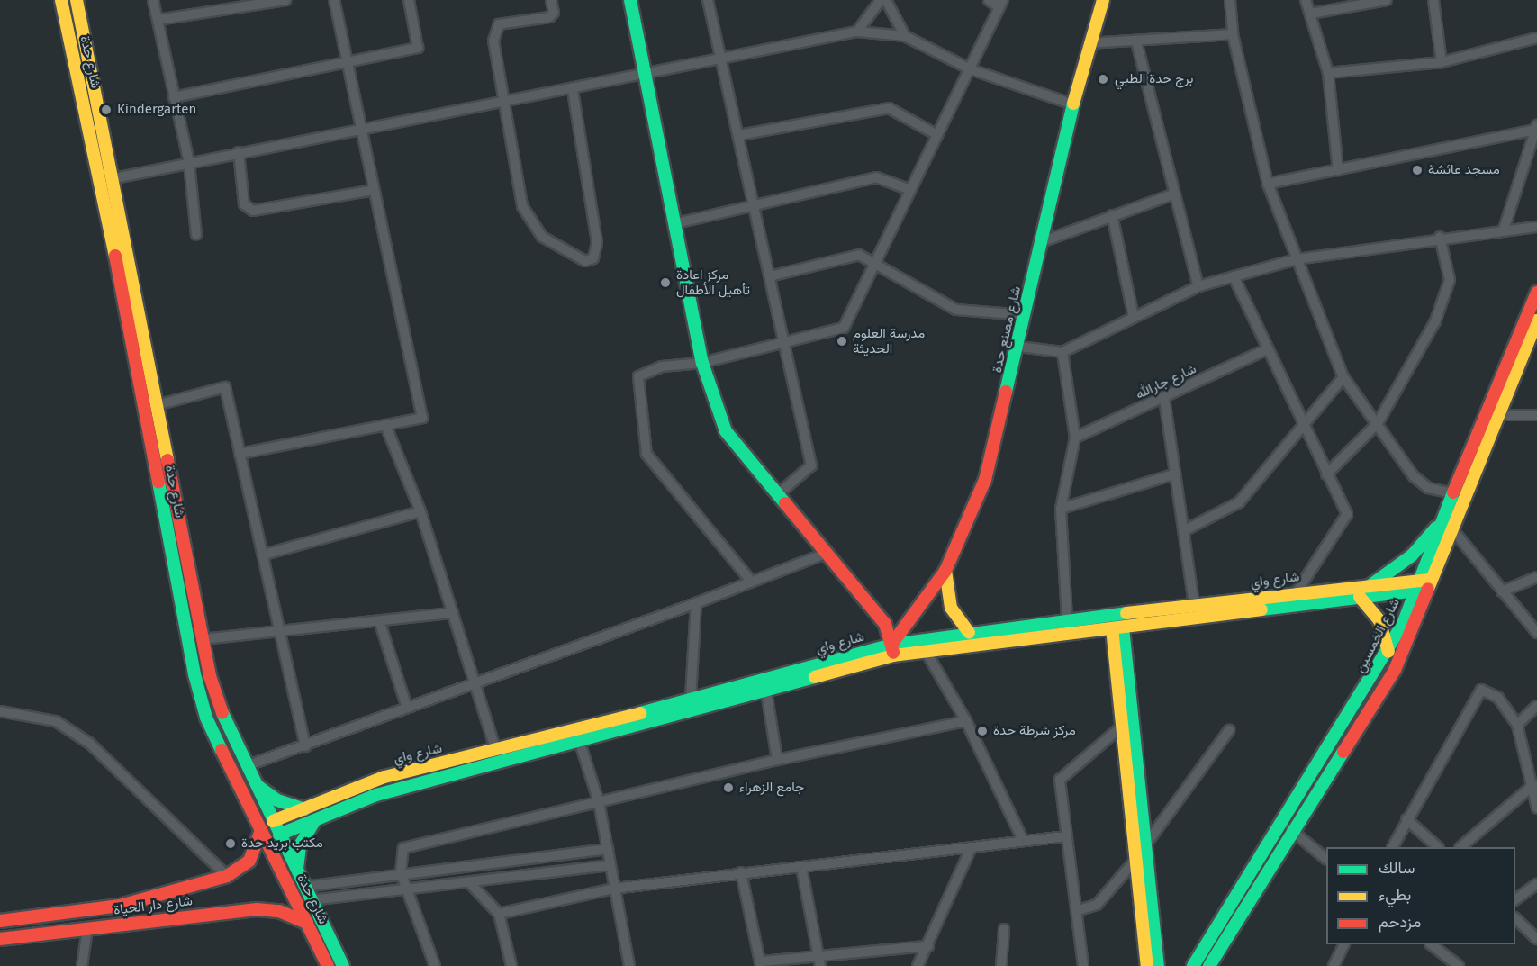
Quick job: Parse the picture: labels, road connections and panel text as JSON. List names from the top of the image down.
{
  "streets": {
    "street": [
      "شارع حدة",
      "شارع مصنع حدة",
      "شارع جارالله",
      "شارع واي",
      "شارع الخمسين",
      "شارع دار الحياة"
    ]
  },
  "crossings": [
    ["شارع حدة", "شارع واي"],
    ["شارع حدة", "شارع دار الحياة"],
    ["شارع مصنع حدة", "شارع واي"],
    ["شارع واي", "شارع الخمسين"]
  ],
  "places": [
    "برج حدة الطبي",
    "Kindergarten",
    "مسجد عائشة",
    "مركز اعادة تأهيل الأطفال",
    "مدرسة العلوم الحديثة",
    "مركز شرطة حدة",
    "جامع الزهراء",
    "مكتب بريد حدة"
  ],
  "legend": ["سالك", "بطيء", "مزدحم"]
}
